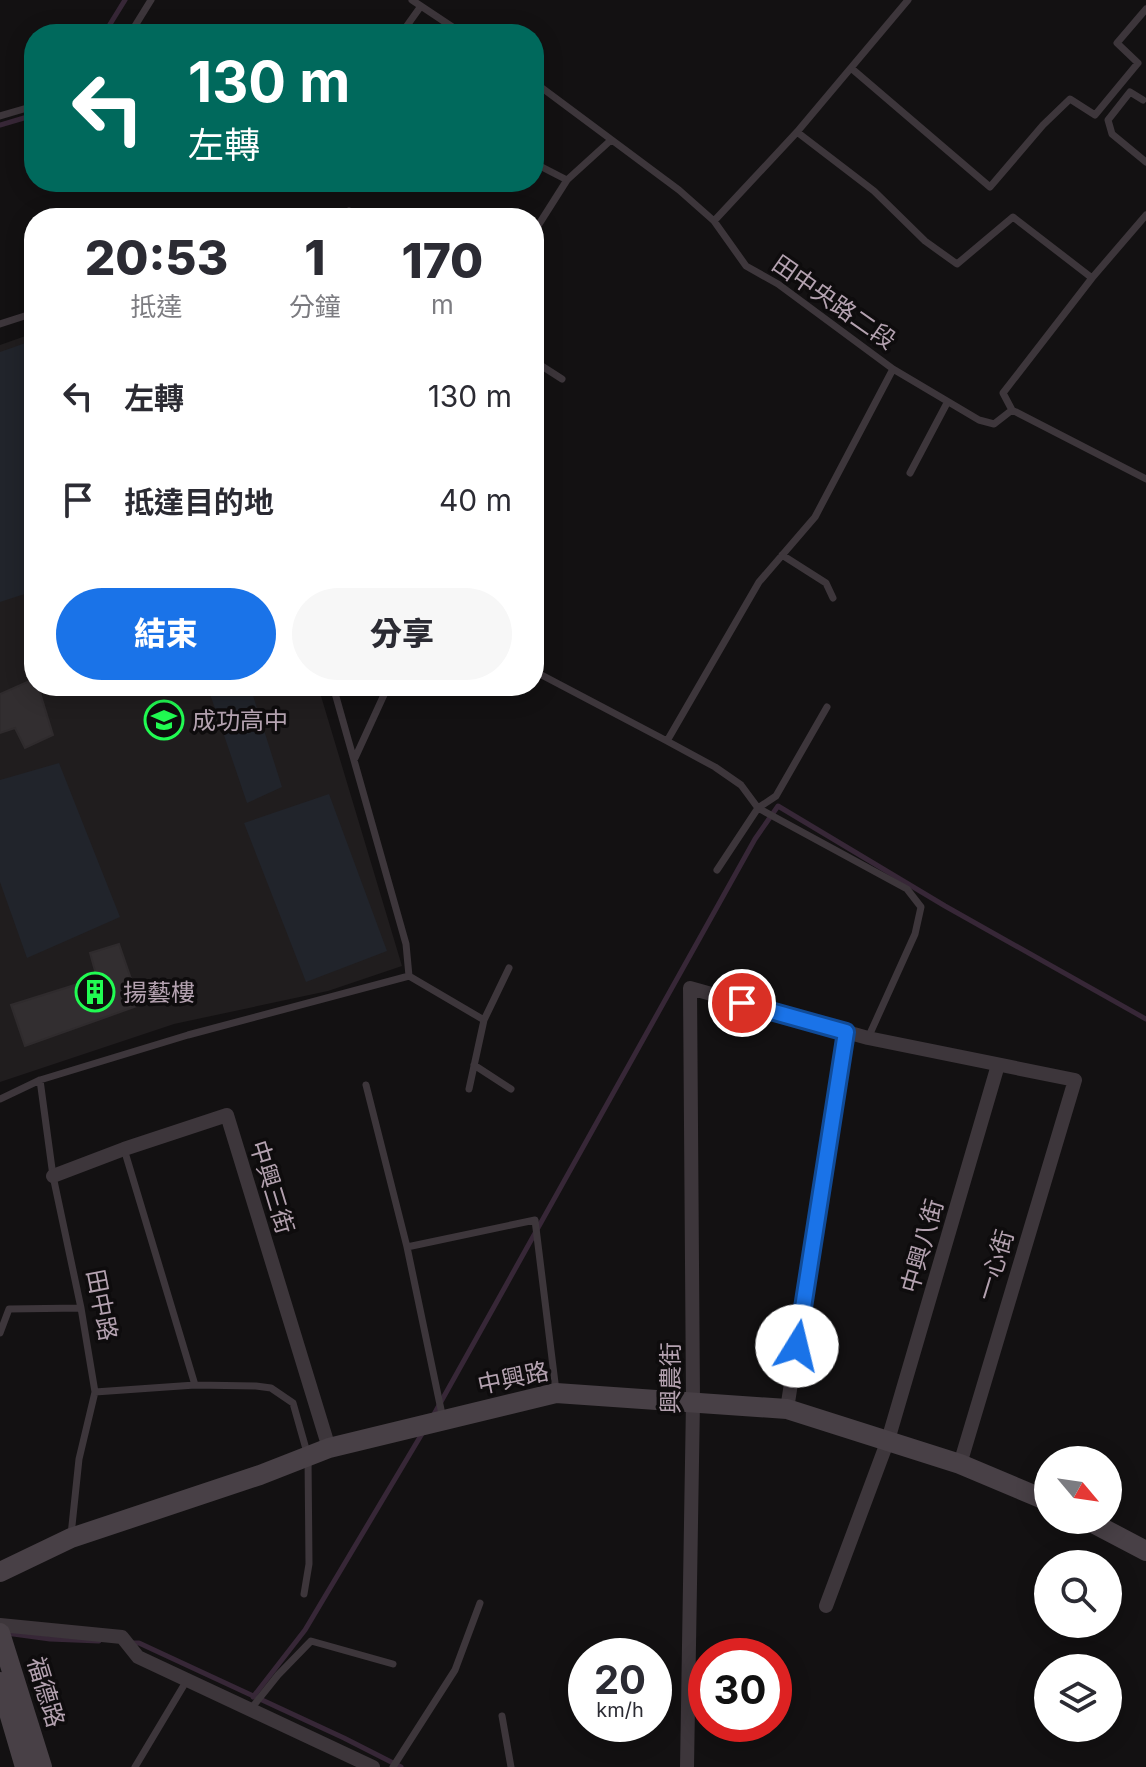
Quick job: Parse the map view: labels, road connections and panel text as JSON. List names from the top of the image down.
{
  "streets": {
    "street": [
      "中興三街",
      "中興八街",
      "一心街",
      "中興路",
      "興農街",
      "福德路"
    ],
    "lane": ["田中央路二段", "田中路"]
  },
  "crossings": [
    ["中興三街", "田中路"],
    ["中興三街", "中興路"],
    ["中興八街", "一心街"],
    ["中興八街", "中興路"],
    ["一心街", "中興路"],
    ["田中路", "中興路"],
    ["中興路", "興農街"]
  ],
  "places": {
    "school or university": ["成功高中"],
    "building": ["揚藝樓"]
  },
  "north": "bottom right",
  "page": {
    "turn": ["130 m", "左轉"],
    "eta": [
      "20:53",
      "抵達",
      "1",
      "分鐘",
      "170",
      "m"
    ],
    "list": [
      {
        "name": "左轉",
        "value": "130 m"
      },
      {
        "name": "抵達目的地",
        "value": "40 m"
      }
    ],
    "buttons": ["結束", "分享"],
    "speed": "20 km/h",
    "limit": "30"
  }
}
